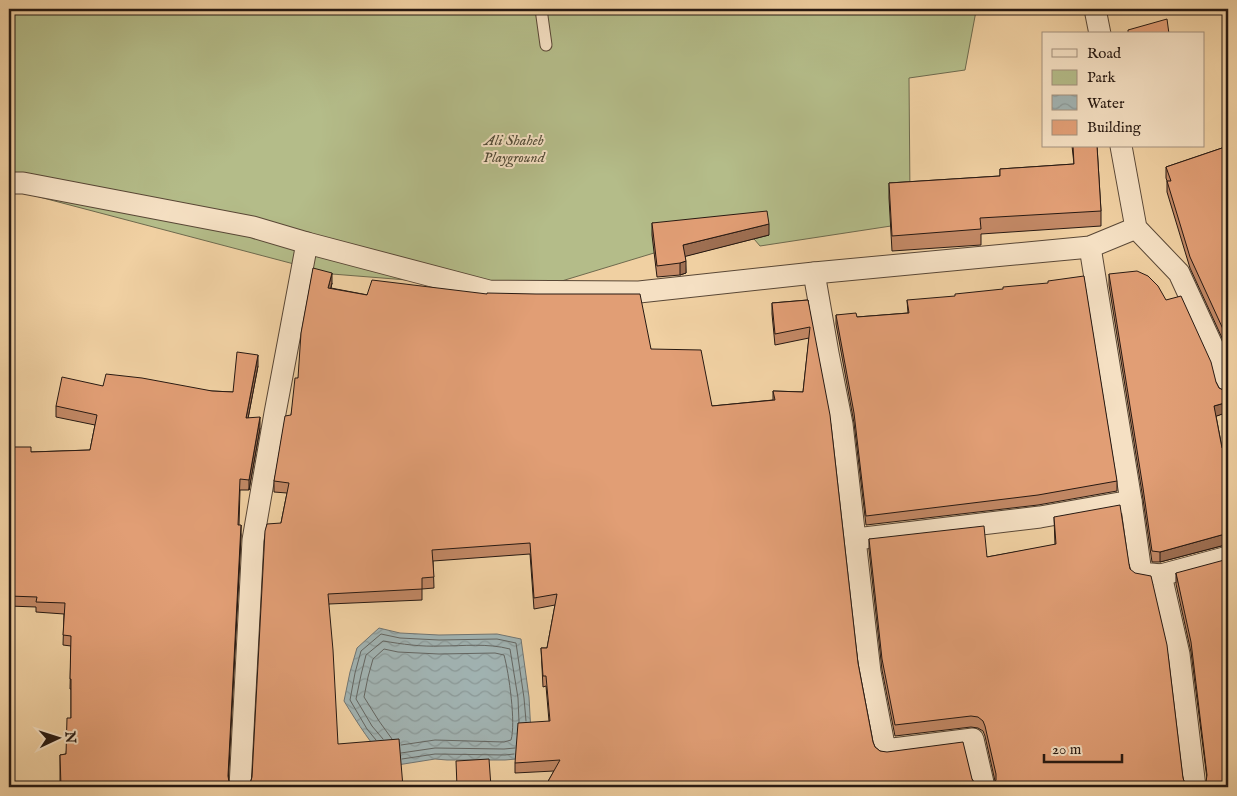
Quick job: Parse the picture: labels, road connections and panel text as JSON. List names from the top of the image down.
{
  "parks": ["Ali Shaheb Playground"],
  "legend": [
    "Road",
    "Park",
    "Water",
    "Building"
  ],
  "scale_bar": "20 m",
  "north": "right"
}
